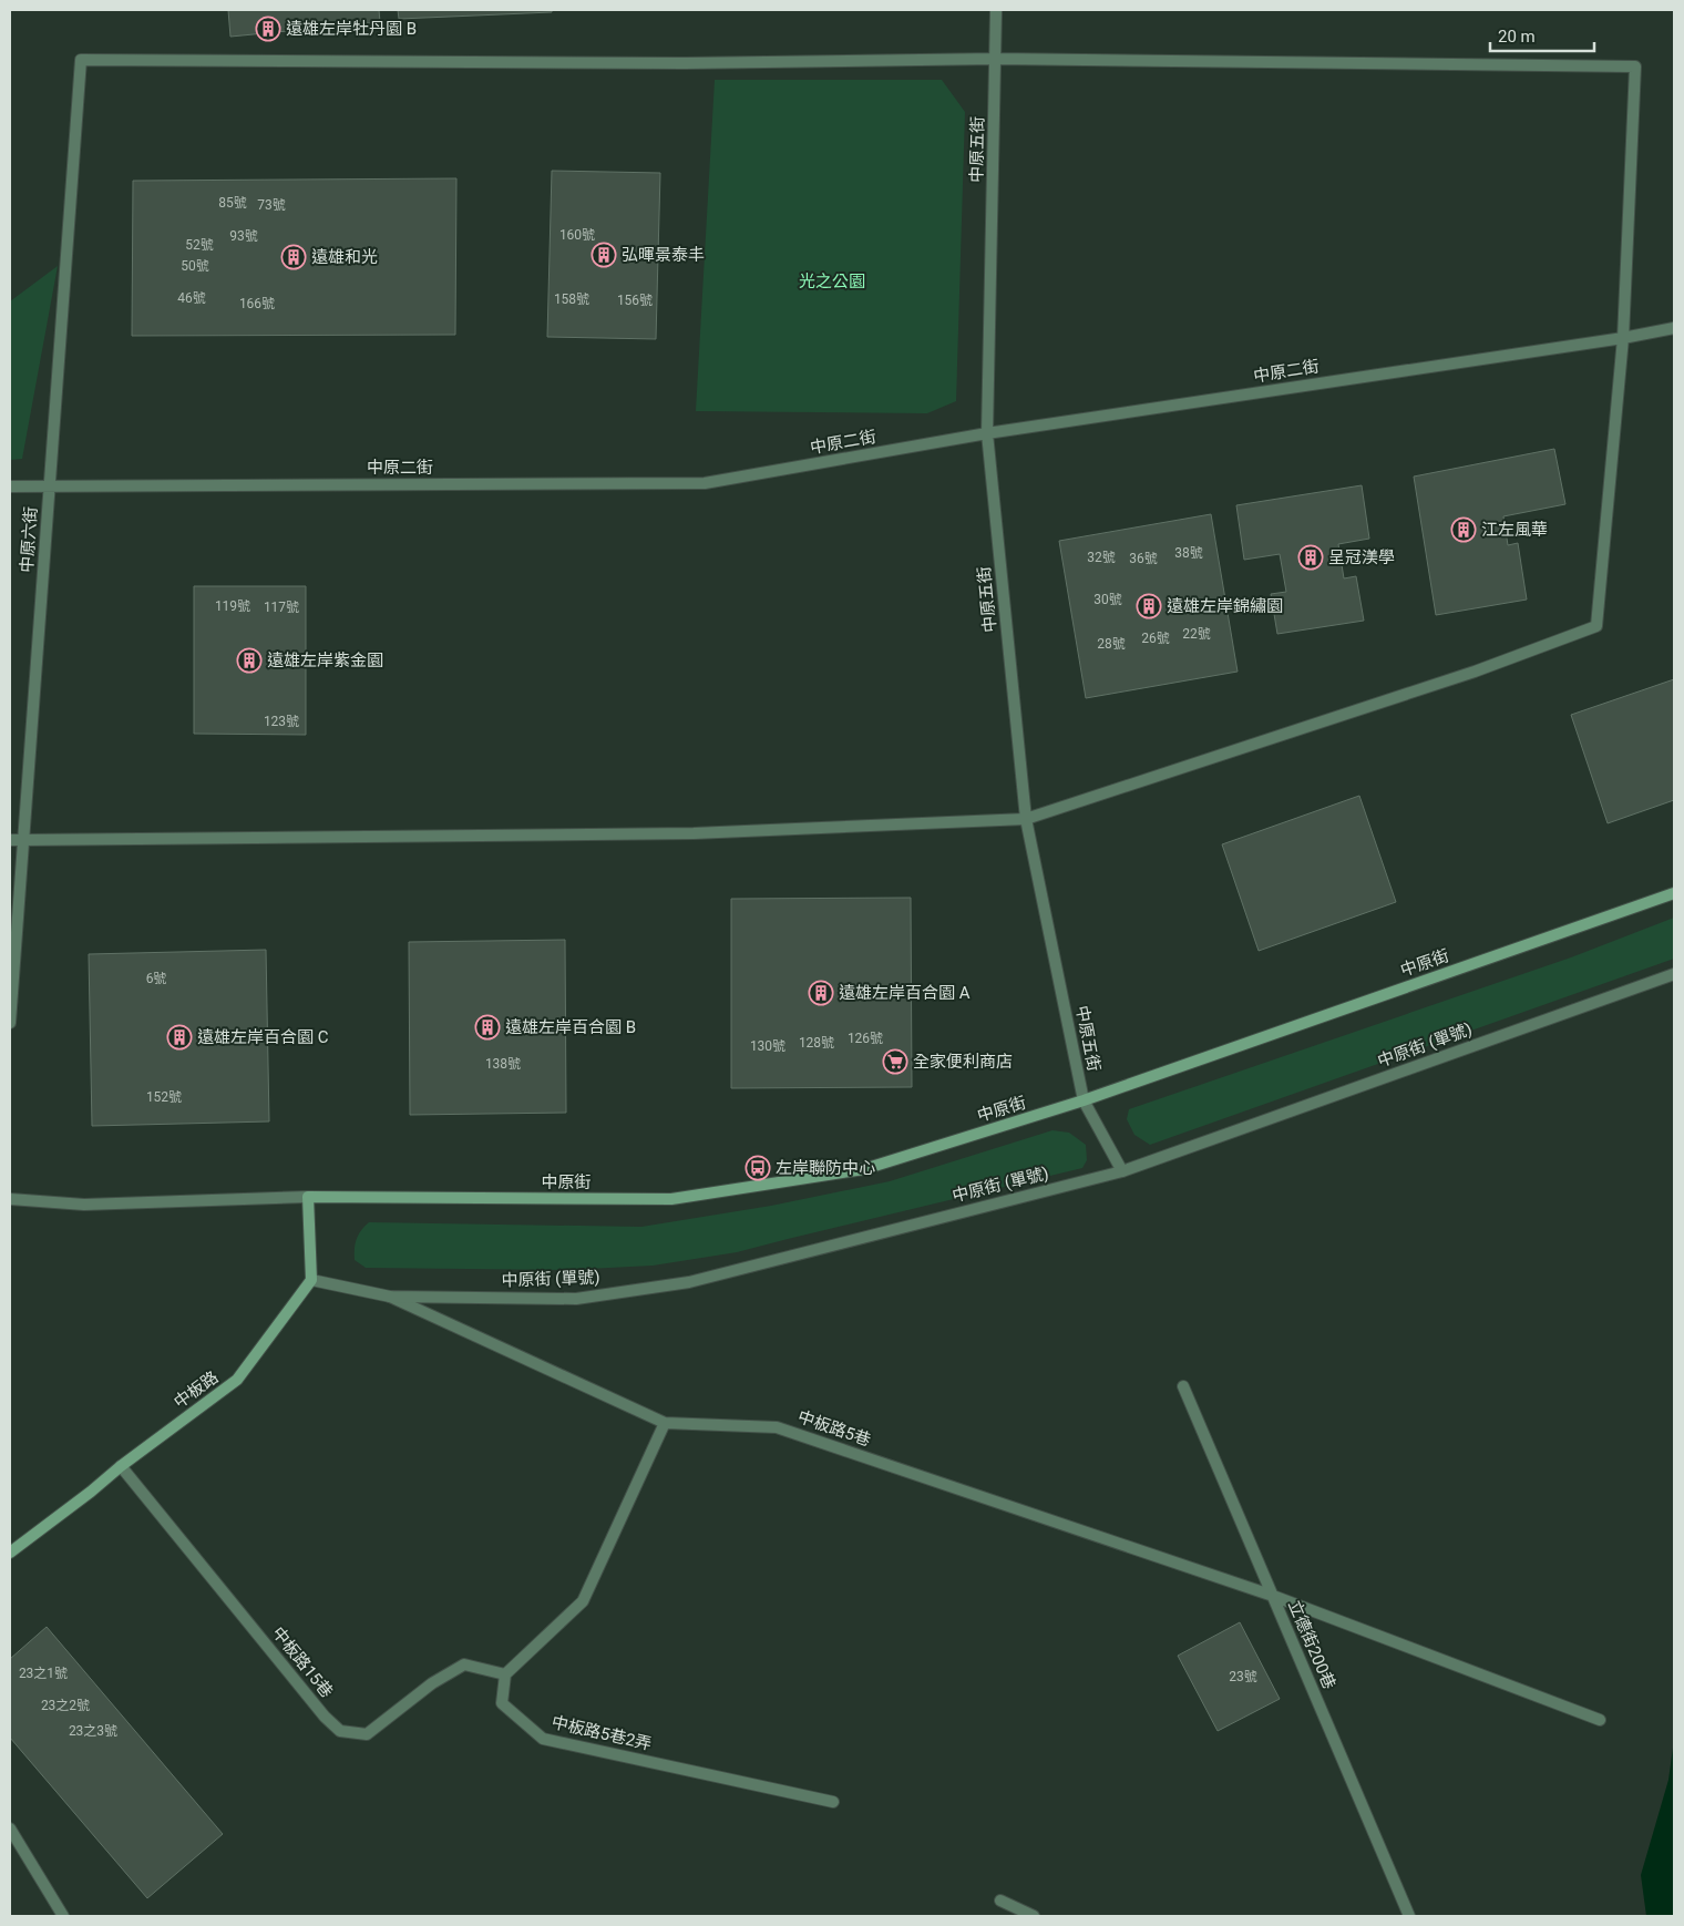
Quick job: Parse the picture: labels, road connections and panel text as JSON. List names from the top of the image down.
{
  "streets": {
    "street": [
      "中原五街",
      "中原二街",
      "中原六街",
      "中原街",
      "中原街 (單號)",
      "中板路",
      "中板路5巷",
      "立德街200巷",
      "中板路15巷",
      "中板路5巷2弄"
    ]
  },
  "crossings": [
    ["中原五街", "中原二街"],
    ["中原五街", "中原六街"],
    ["中原五街", "中原街"],
    ["中原五街", "中原街 (單號)"],
    ["中原二街", "中原六街"],
    ["中原街 (單號)", "中板路"],
    ["中原街 (單號)", "中板路5巷"],
    ["中板路", "中板路15巷"],
    ["中板路5巷", "立德街200巷"],
    ["中板路15巷", "中板路5巷2弄"]
  ],
  "parks": ["光之公園"],
  "places": {
    "building": [
      "遠雄左岸牡丹園 B",
      "弘暉景泰丰",
      "遠雄和光",
      "江左風華",
      "呈冠渼學",
      "遠雄左岸錦繡園",
      "遠雄左岸紫金園",
      "遠雄左岸百合園 A",
      "遠雄左岸百合園 B",
      "遠雄左岸百合園 C"
    ],
    "supermarket": ["全家便利商店"],
    "bus stop": ["左岸聯防中心"]
  },
  "house_numbers": [
    "85號",
    "73號",
    "160號",
    "93號",
    "52號",
    "50號",
    "46號",
    "158號",
    "156號",
    "166號",
    "38號",
    "32號",
    "36號",
    "30號",
    "119號",
    "117號",
    "22號",
    "26號",
    "28號",
    "123號",
    "6號",
    "126號",
    "128號",
    "130號",
    "138號",
    "152號",
    "23之1號",
    "23號",
    "23之2號",
    "23之3號"
  ],
  "scale_bar": "20 m"
}
